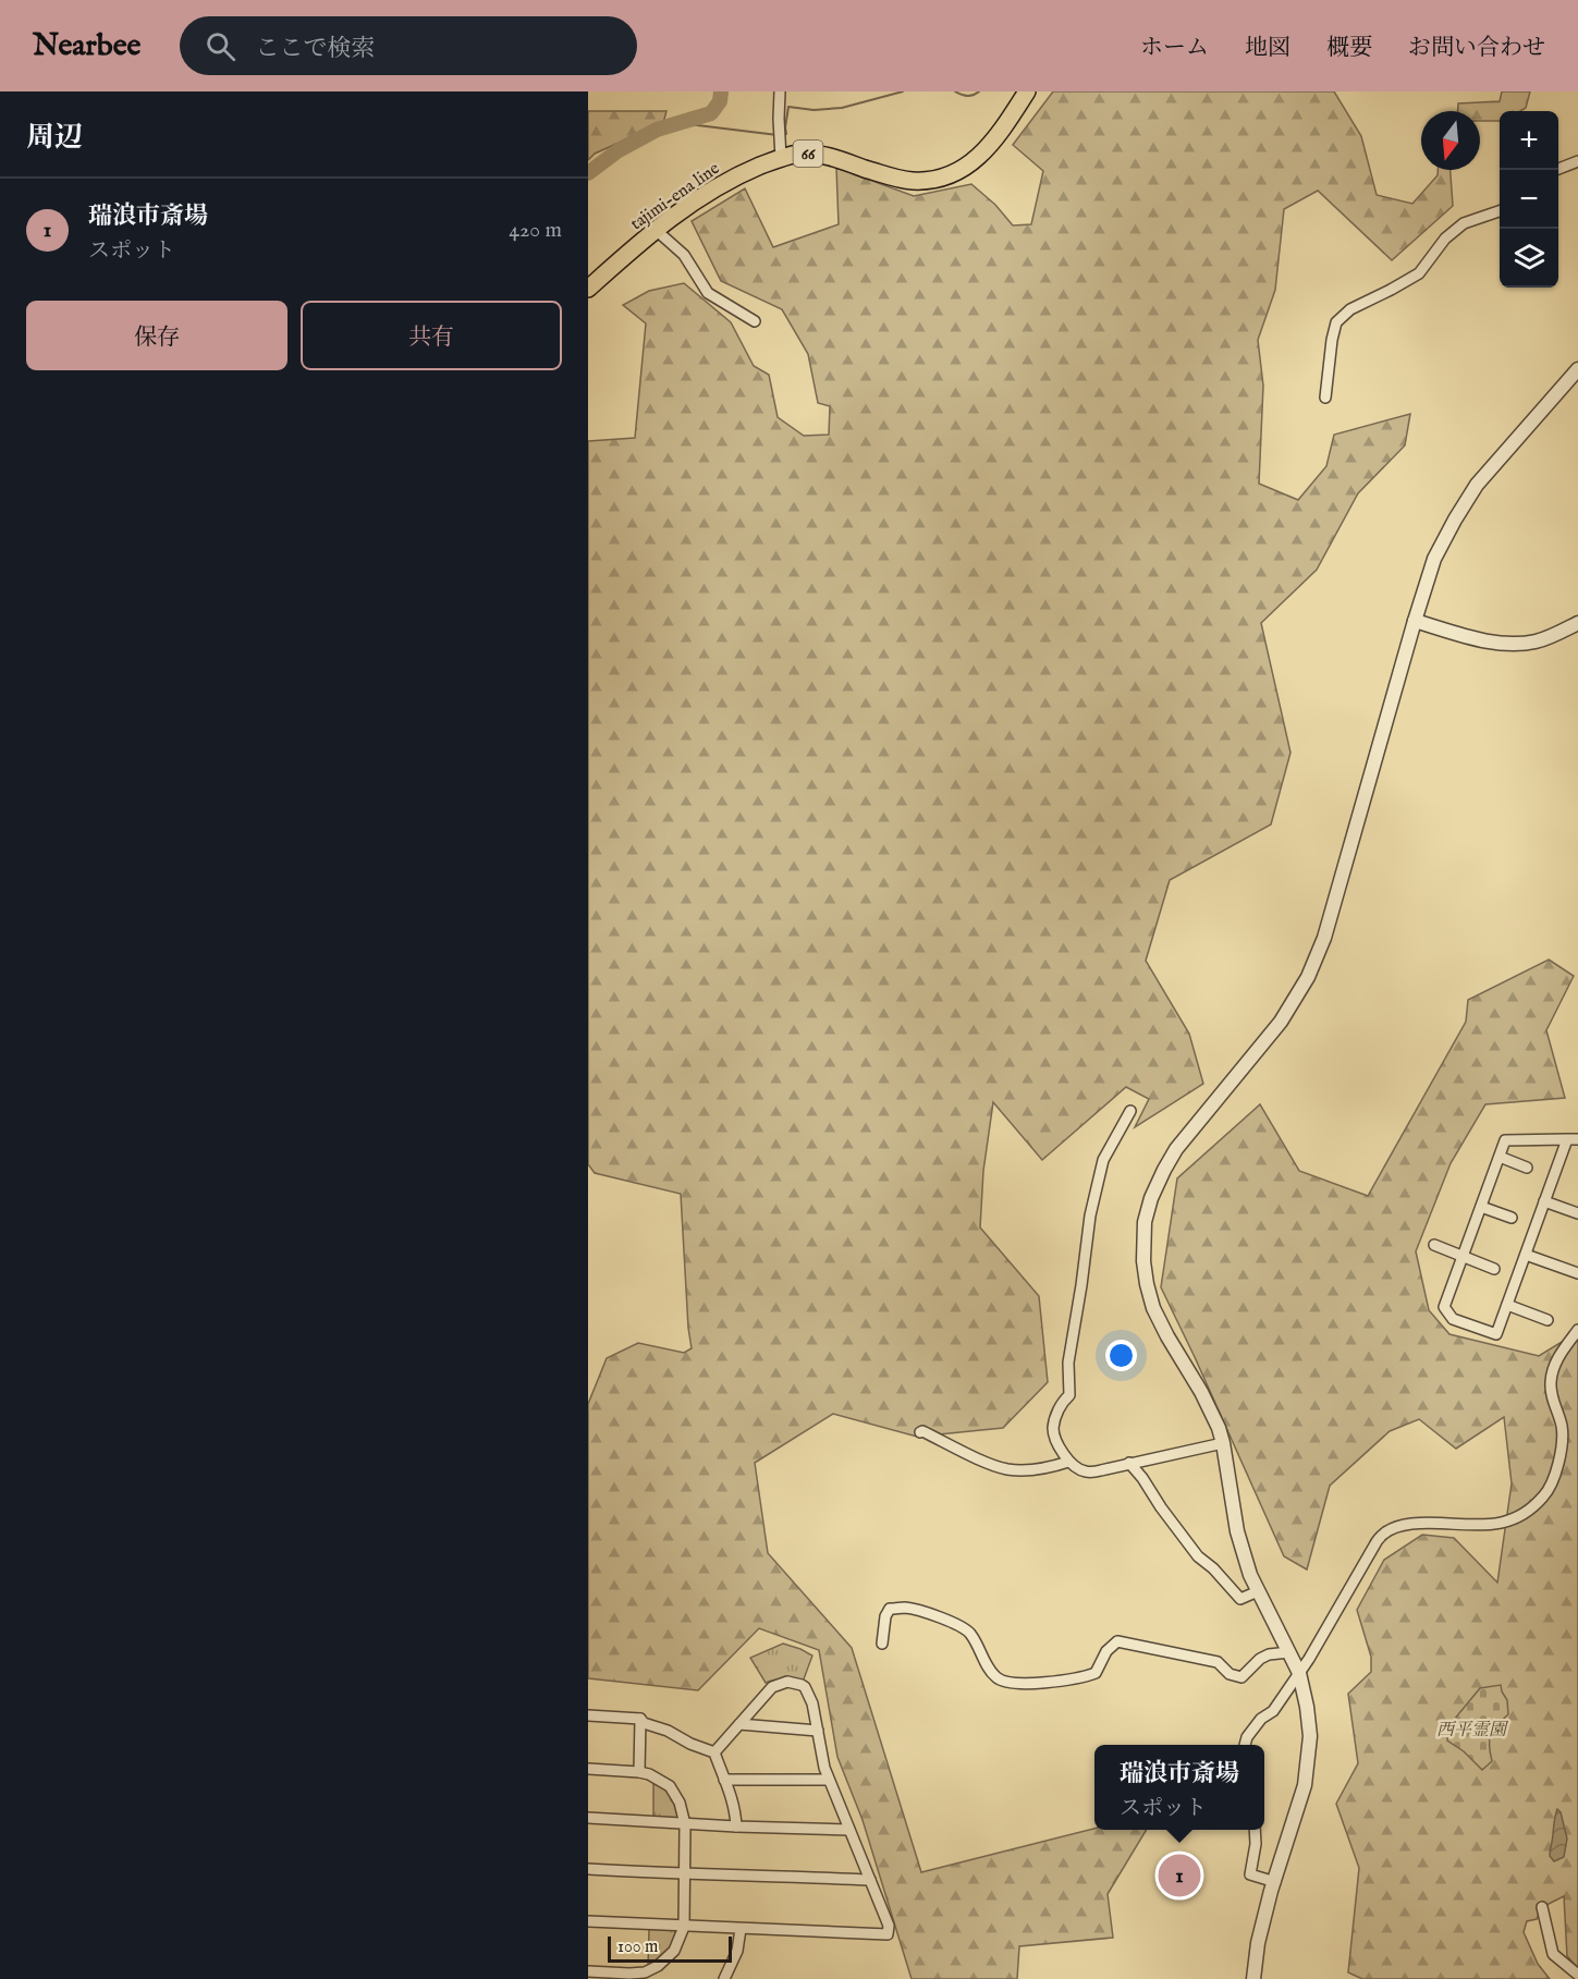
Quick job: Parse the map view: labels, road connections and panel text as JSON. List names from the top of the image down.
{
  "streets": {
    "main road": ["66", "tajimi-ena line"]
  },
  "parks": ["西平霊園"],
  "scale_bar": "100 m",
  "north": "bottom",
  "page": {
    "header": "Nearbee",
    "search": "ここで検索",
    "nav": [
      "ホーム",
      "地図",
      "概要",
      "お問い合わせ"
    ],
    "heading": "周辺",
    "map_buttons": ["+", "−"],
    "list": [
      {
        "mark": "1",
        "name": "瑞浪市斎場",
        "note": "スポット",
        "value": "420 m"
      }
    ],
    "buttons": ["保存", "共有"],
    "popup": ["瑞浪市斎場", "スポット"],
    "pins": "1",
    "scale": "100 m"
  }
}
